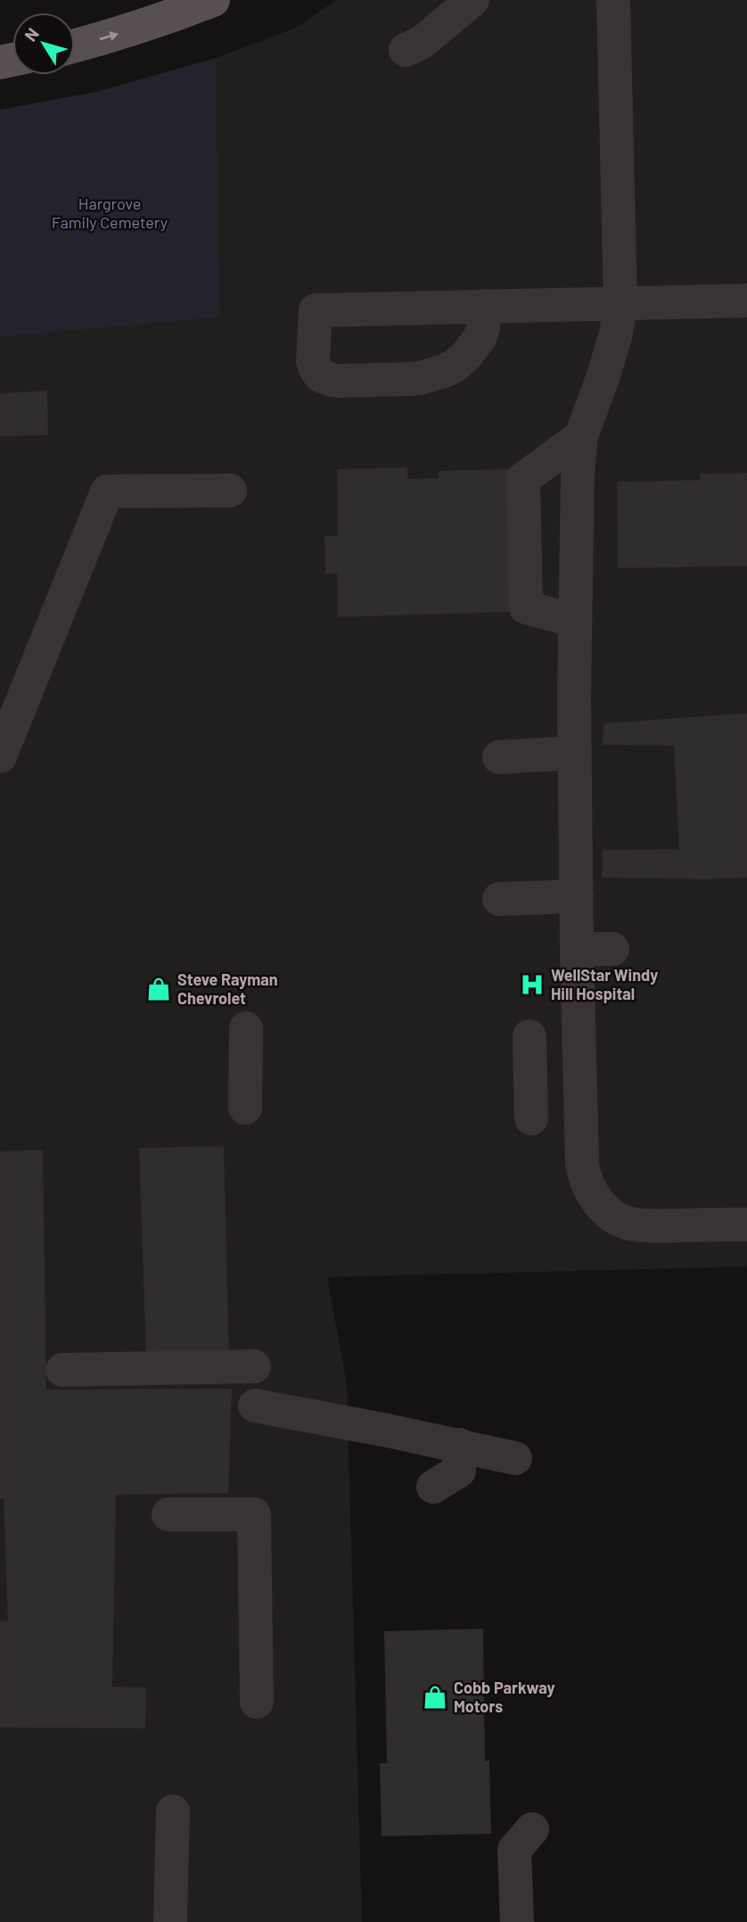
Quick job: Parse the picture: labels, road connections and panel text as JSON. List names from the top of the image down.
{
  "parks": ["Hargrove Family Cemetery"],
  "places": {
    "hospital": ["WellStar Windy Hill Hospital"],
    "shop": ["Steve Rayman Chevrolet", "Cobb Parkway Motors"]
  },
  "north": "top left"
}
